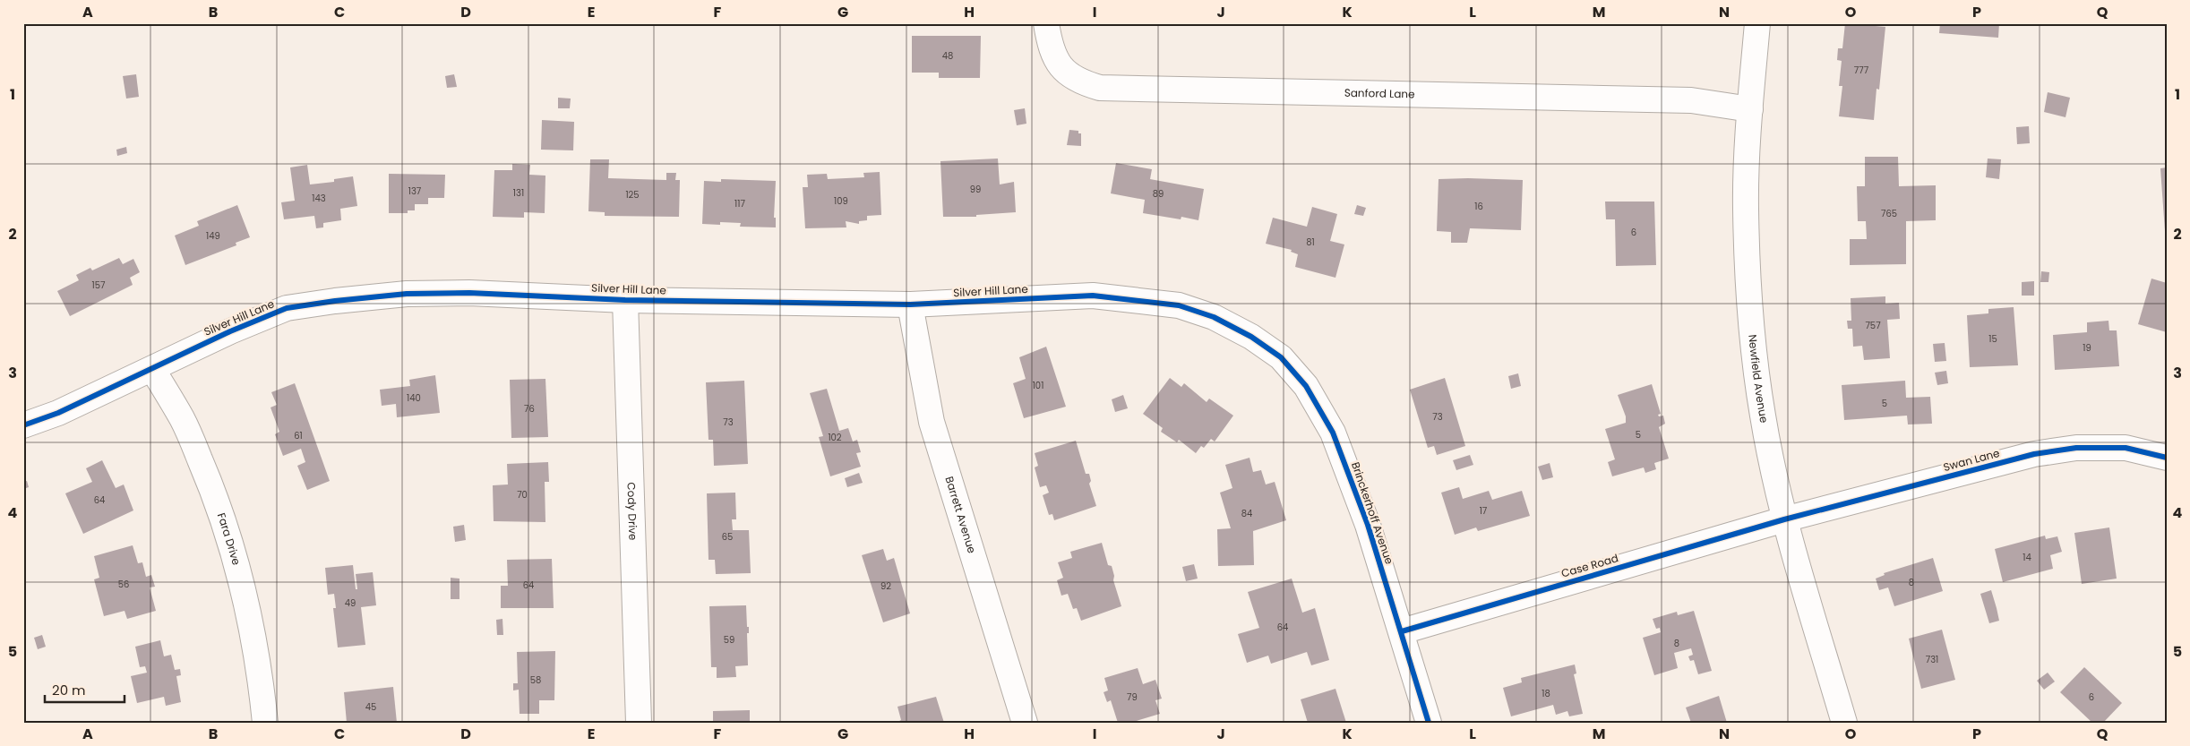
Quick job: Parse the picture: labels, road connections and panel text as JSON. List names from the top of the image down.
{
  "streets": {
    "street": [
      "Sanford Lane",
      "Silver Hill Lane",
      "Newfield Avenue",
      "Swan Lane",
      "Cody Drive",
      "Brinckerhoff Avenue",
      "Barrett Avenue",
      "Fara Drive",
      "Case Road"
    ]
  },
  "crossings": [
    ["Sanford Lane", "Newfield Avenue"],
    ["Silver Hill Lane", "Cody Drive"],
    ["Silver Hill Lane", "Brinckerhoff Avenue"],
    ["Silver Hill Lane", "Barrett Avenue"],
    ["Silver Hill Lane", "Fara Drive"],
    ["Newfield Avenue", "Swan Lane"],
    ["Newfield Avenue", "Case Road"],
    ["Swan Lane", "Case Road"],
    ["Brinckerhoff Avenue", "Case Road"]
  ],
  "house_numbers": [
    "48",
    "777",
    "99",
    "137",
    "131",
    "89",
    "125",
    "143",
    "109",
    "117",
    "16",
    "765",
    "6",
    "149",
    "81",
    "157",
    "757",
    "15",
    "19",
    "101",
    "140",
    "5",
    "76",
    "73",
    "73",
    "5",
    "61",
    "102",
    "70",
    "64",
    "17",
    "84",
    "65",
    "14",
    "8",
    "56",
    "64",
    "92",
    "49",
    "64",
    "59",
    "8",
    "731",
    "58",
    "18",
    "79",
    "6",
    "45"
  ],
  "scale_bar": "20 m",
  "grid": {
    "columns": [
      "A",
      "B",
      "C",
      "D",
      "E",
      "F",
      "G",
      "H",
      "I",
      "J",
      "K",
      "L",
      "M",
      "N",
      "O",
      "P",
      "Q"
    ],
    "rows": [
      "1",
      "2",
      "3",
      "4",
      "5"
    ]
  }
}
